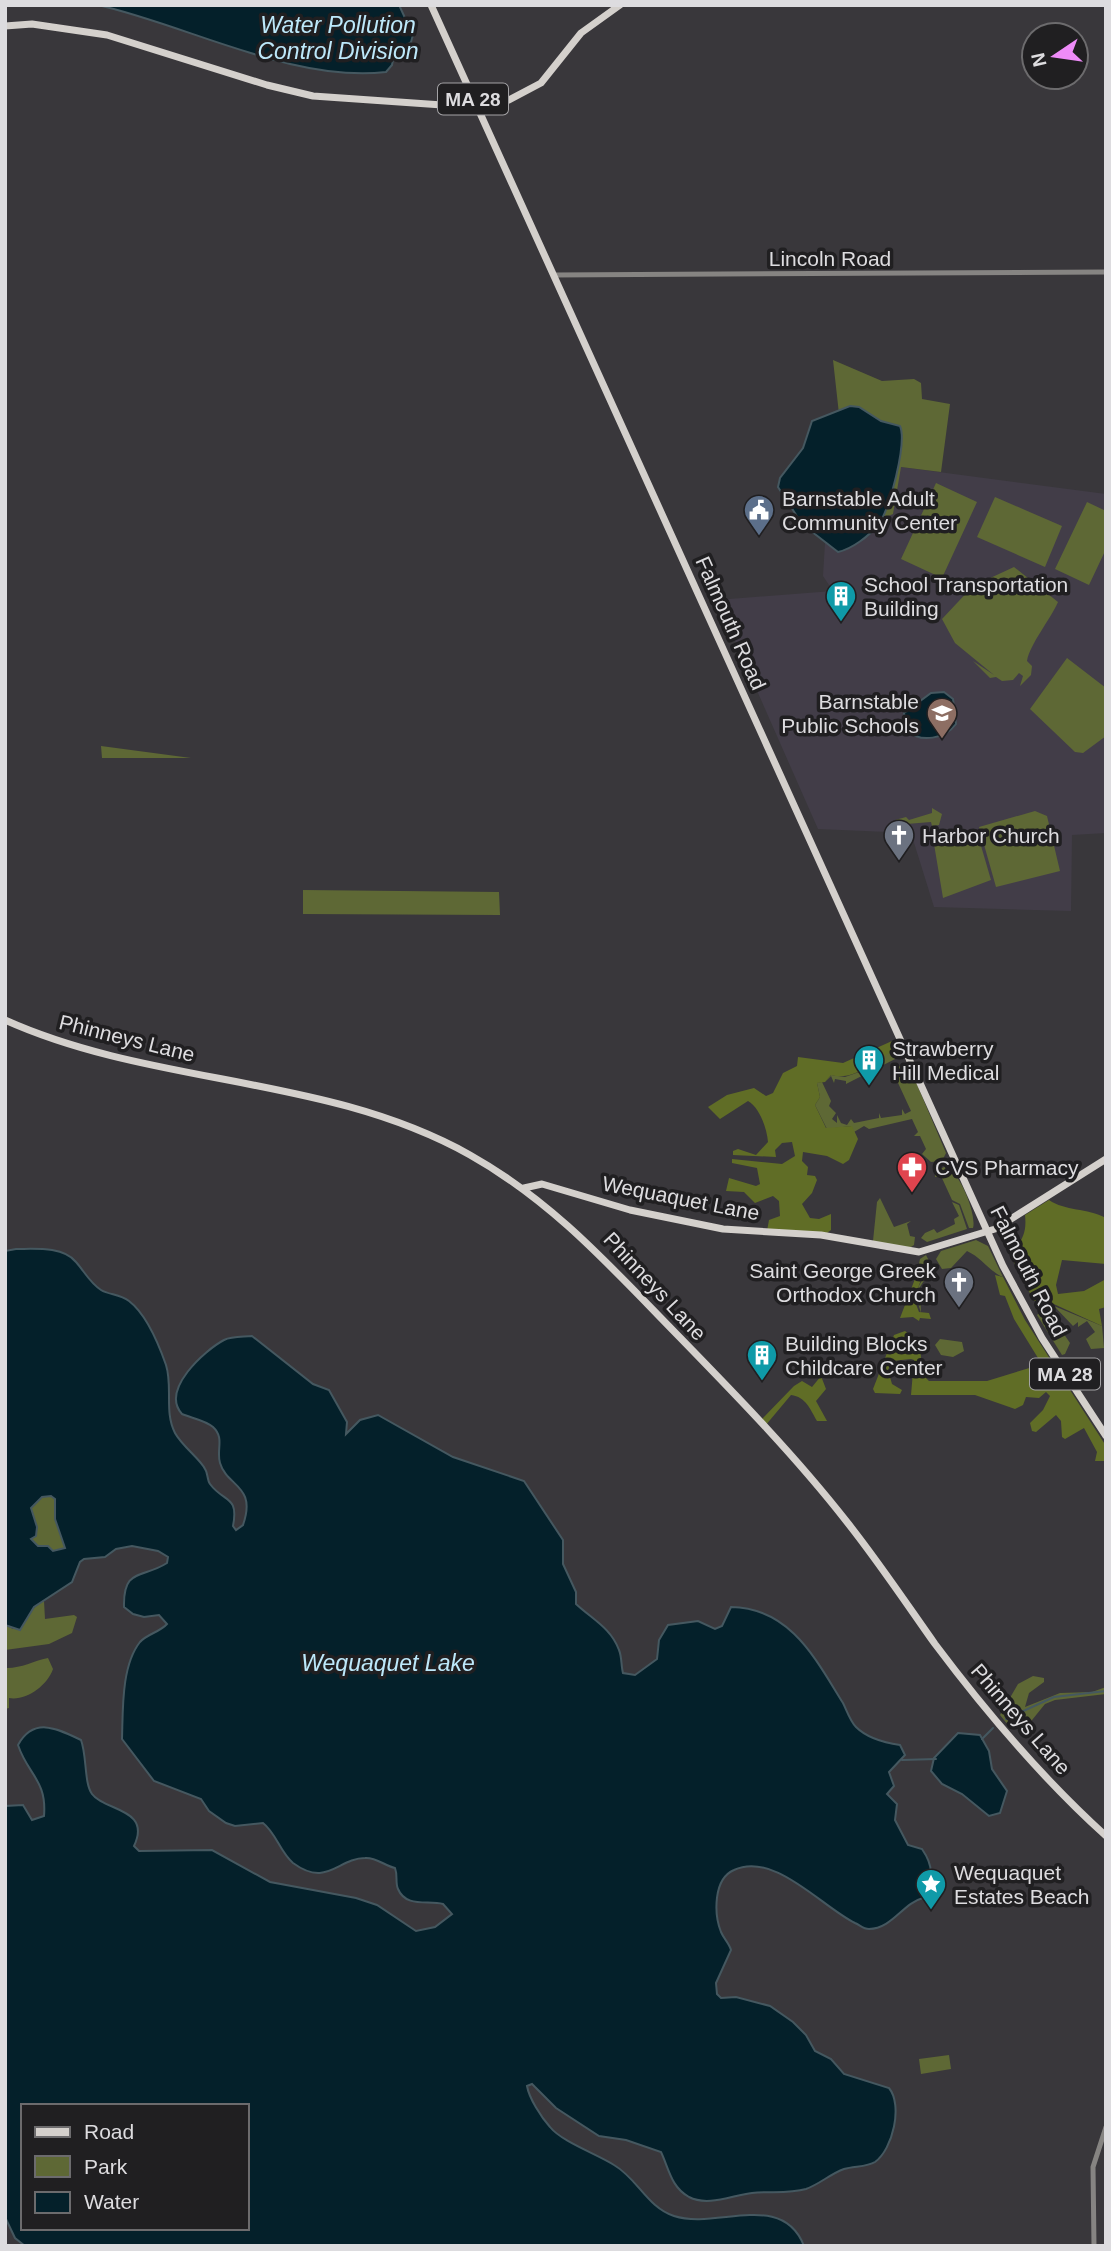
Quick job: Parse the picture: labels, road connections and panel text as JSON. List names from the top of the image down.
{
  "streets": {
    "main road": [
      "MA 28",
      "Falmouth Road",
      "Phinneys Lane",
      "Wequaquet Lane"
    ],
    "street": ["Lincoln Road"]
  },
  "crossings": [
    ["Lincoln Road", "Falmouth Road"],
    ["Falmouth Road", "Wequaquet Lane"],
    ["Phinneys Lane", "Wequaquet Lane"]
  ],
  "water": ["Water Pollution Control Division", "Wequaquet Lake"],
  "places": {
    "public building": ["Barnstable Adult Community Center"],
    "building": ["School Transportation Building", "Strawberry Hill Medical", "Building Blocks Childcare Center"],
    "school or university": ["Barnstable Public Schools"],
    "church": ["Harbor Church", "Saint George Greek Orthodox Church"],
    "pharmacy": ["CVS Pharmacy"],
    "place": ["Wequaquet Estates Beach"]
  },
  "legend": ["Road", "Park", "Water"],
  "north": "left"
}
